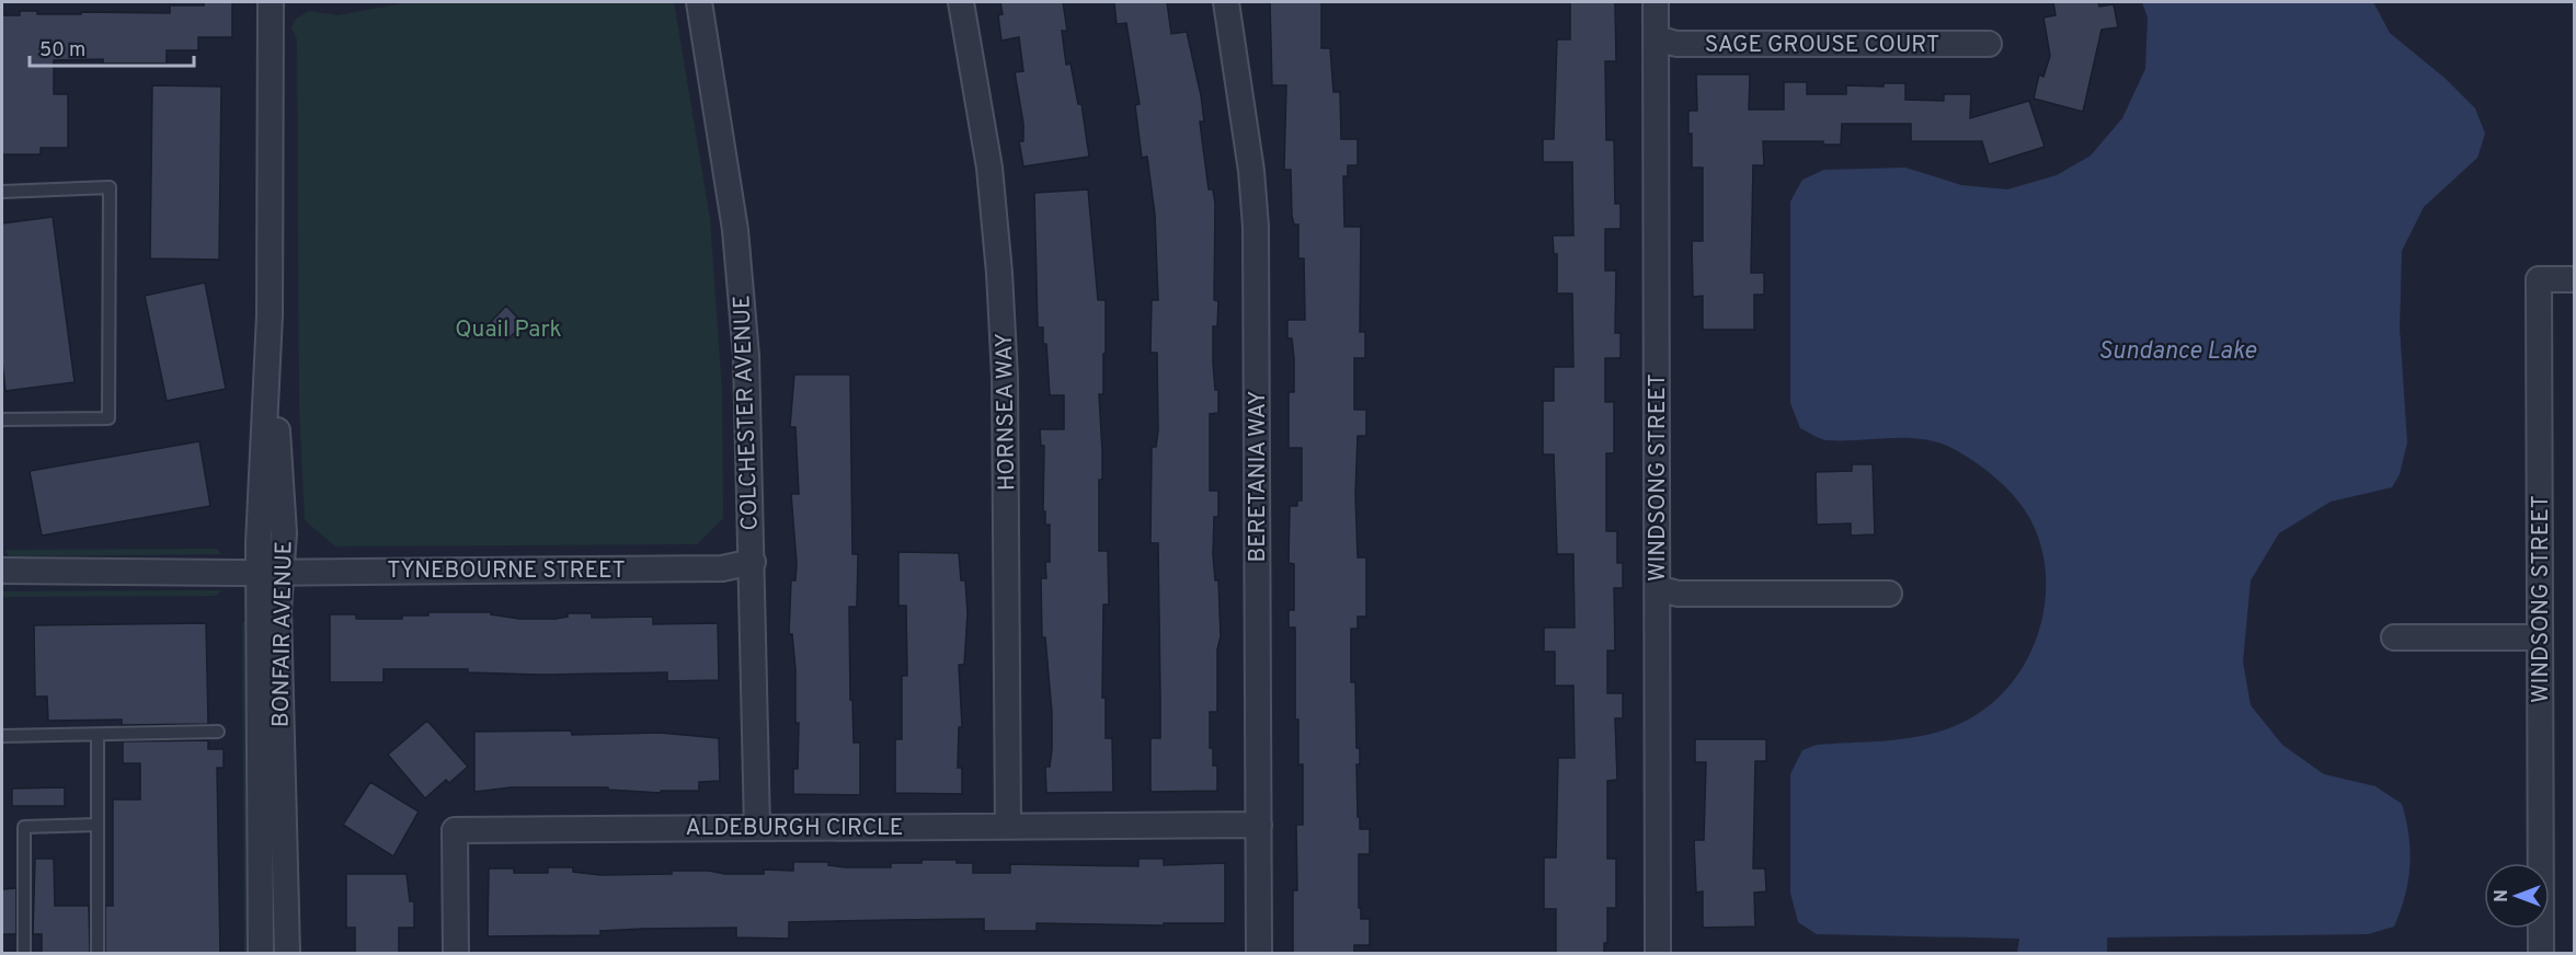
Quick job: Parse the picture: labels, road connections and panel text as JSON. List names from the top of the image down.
{
  "streets": {
    "street": [
      "SAGE GROUSE COURT",
      "HORNSEA WAY",
      "COLCHESTER AVENUE",
      "BERETANIA WAY",
      "WINDSONG STREET",
      "TYNEBOURNE STREET",
      "BONFAIR AVENUE",
      "ALDEBURGH CIRCLE"
    ]
  },
  "crossings": [
    ["SAGE GROUSE COURT", "WINDSONG STREET"],
    ["HORNSEA WAY", "ALDEBURGH CIRCLE"],
    ["COLCHESTER AVENUE", "TYNEBOURNE STREET"],
    ["COLCHESTER AVENUE", "ALDEBURGH CIRCLE"],
    ["BERETANIA WAY", "ALDEBURGH CIRCLE"],
    ["TYNEBOURNE STREET", "BONFAIR AVENUE"]
  ],
  "water": ["Sundance Lake"],
  "parks": ["Quail Park"],
  "scale_bar": "50 m",
  "north": "left"
}
